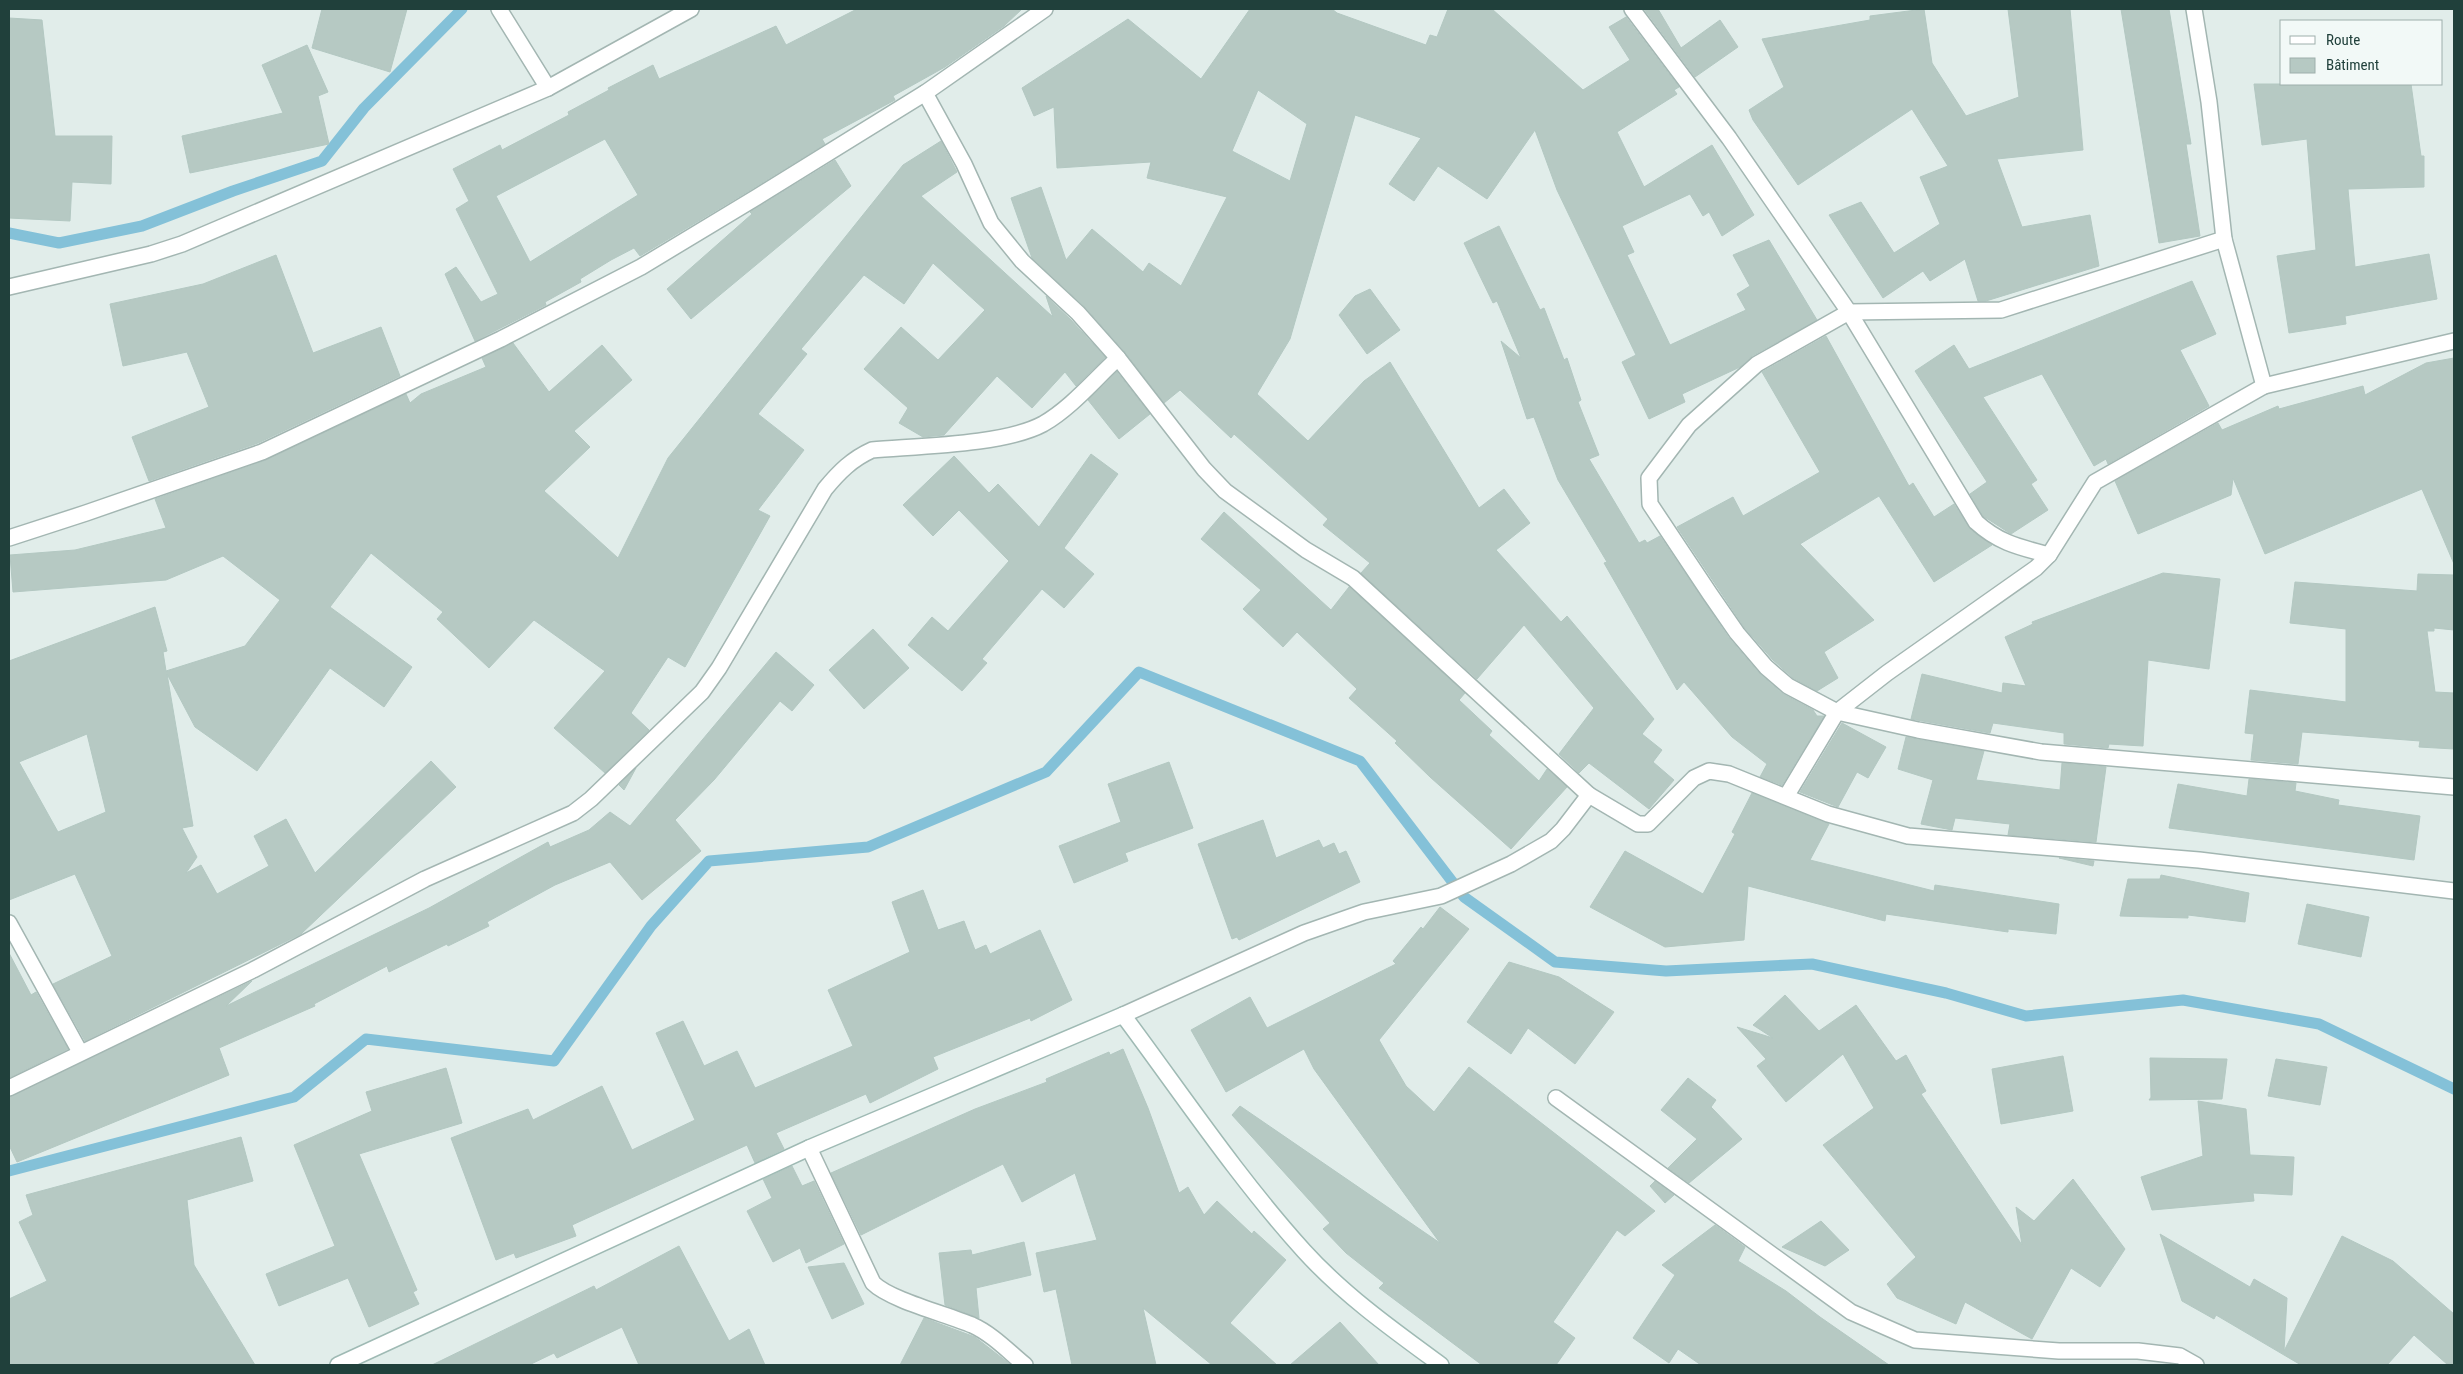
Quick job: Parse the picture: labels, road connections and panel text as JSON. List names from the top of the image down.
{
  "legend": ["Route", "Bâtiment"]
}
